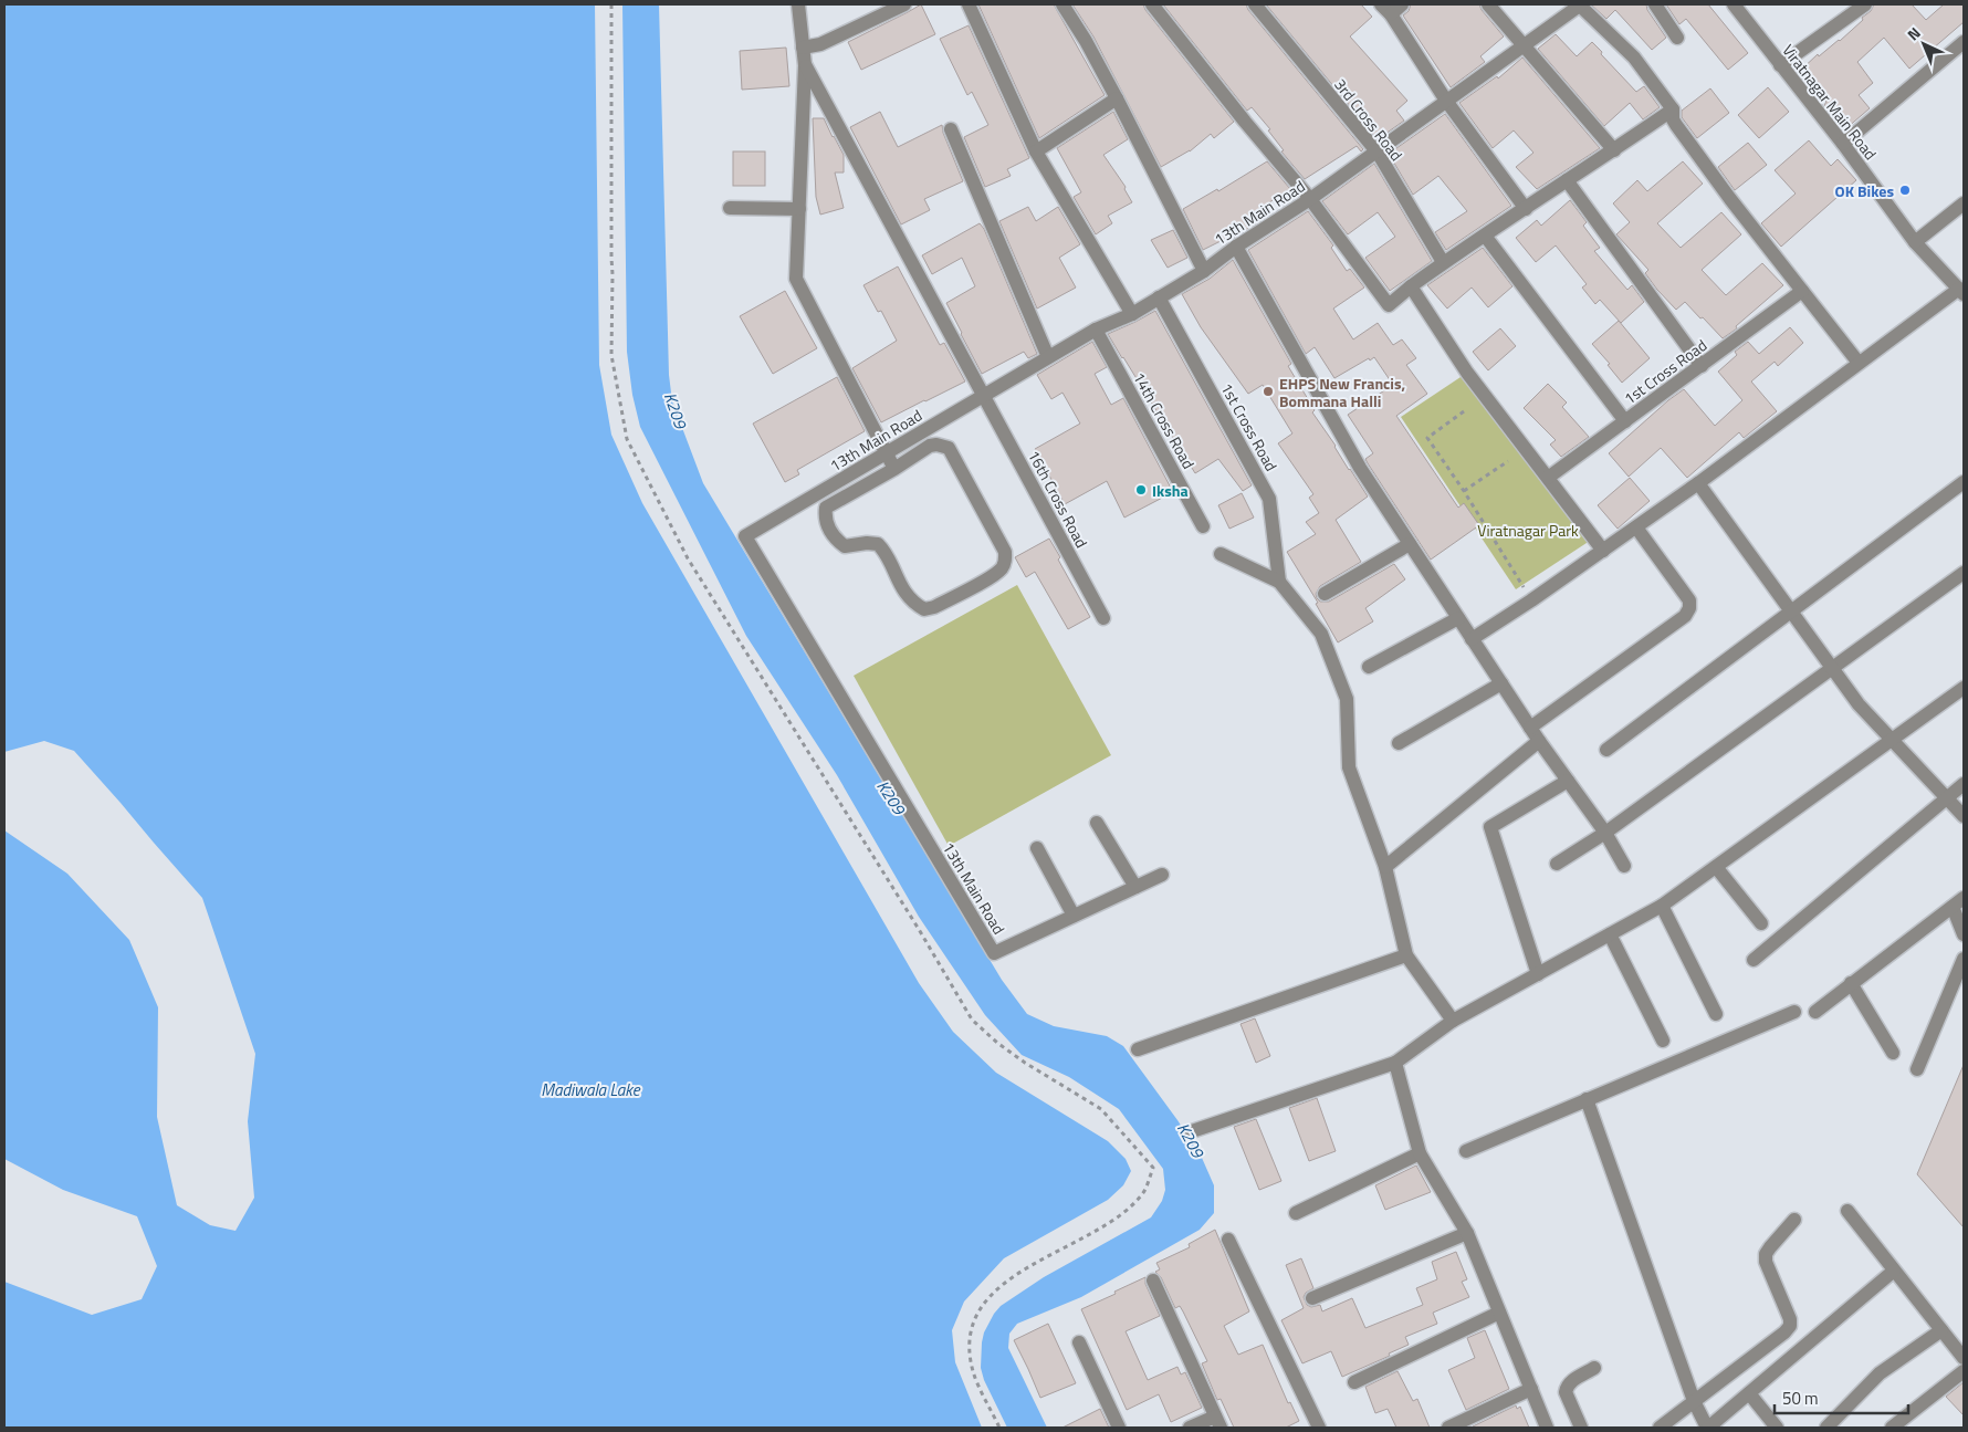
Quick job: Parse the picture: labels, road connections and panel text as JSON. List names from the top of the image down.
{
  "streets": {
    "street": [
      "Viratnagar Main Road",
      "3rd Cross Road",
      "13th Main Road",
      "1st Cross Road",
      "14th Cross Road",
      "16th Cross Road"
    ]
  },
  "crossings": [
    ["3rd Cross Road", "13th Main Road"],
    ["13th Main Road", "1st Cross Road"],
    ["13th Main Road", "14th Cross Road"],
    ["13th Main Road", "16th Cross Road"]
  ],
  "water": ["K209", "Madiwala Lake"],
  "parks": ["Viratnagar Park"],
  "places": ["OK Bikes", "EHPS New Francis, Bommana Halli", "Iksha"],
  "scale_bar": "50 m",
  "north": "top left"
}
